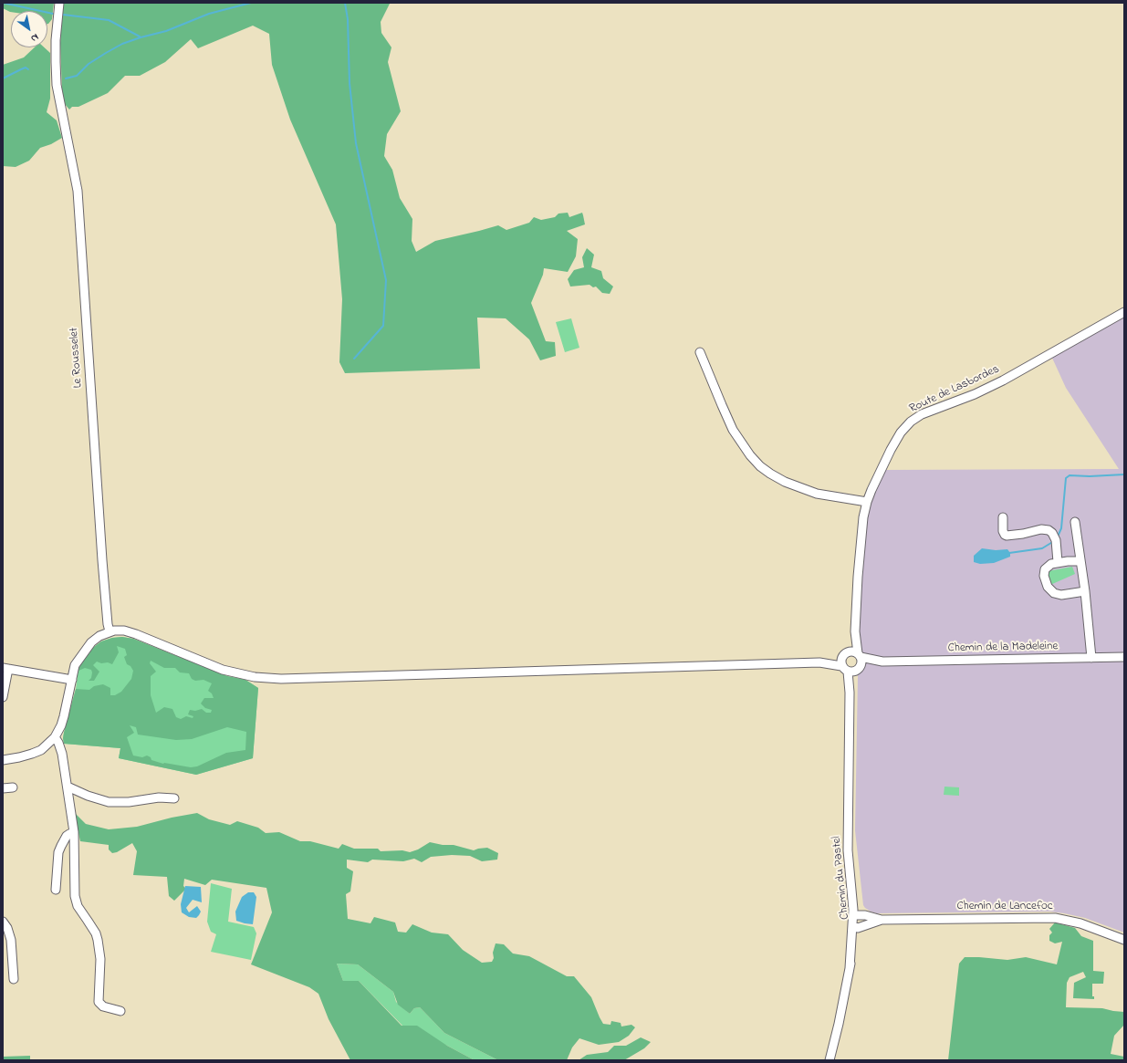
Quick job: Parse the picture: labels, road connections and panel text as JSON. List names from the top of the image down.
{
  "streets": {
    "street": [
      "Le Rousselet",
      "Route de Lasbordes",
      "Chemin de la Madeleine",
      "Chemin du Pastel",
      "Chemin de Lancefoc"
    ]
  },
  "crossings": [
    ["Route de Lasbordes", "Chemin de la Madeleine"],
    ["Route de Lasbordes", "Chemin du Pastel"],
    ["Chemin de la Madeleine", "Chemin du Pastel"],
    ["Chemin du Pastel", "Chemin de Lancefoc"]
  ],
  "north": "bottom right"
}
